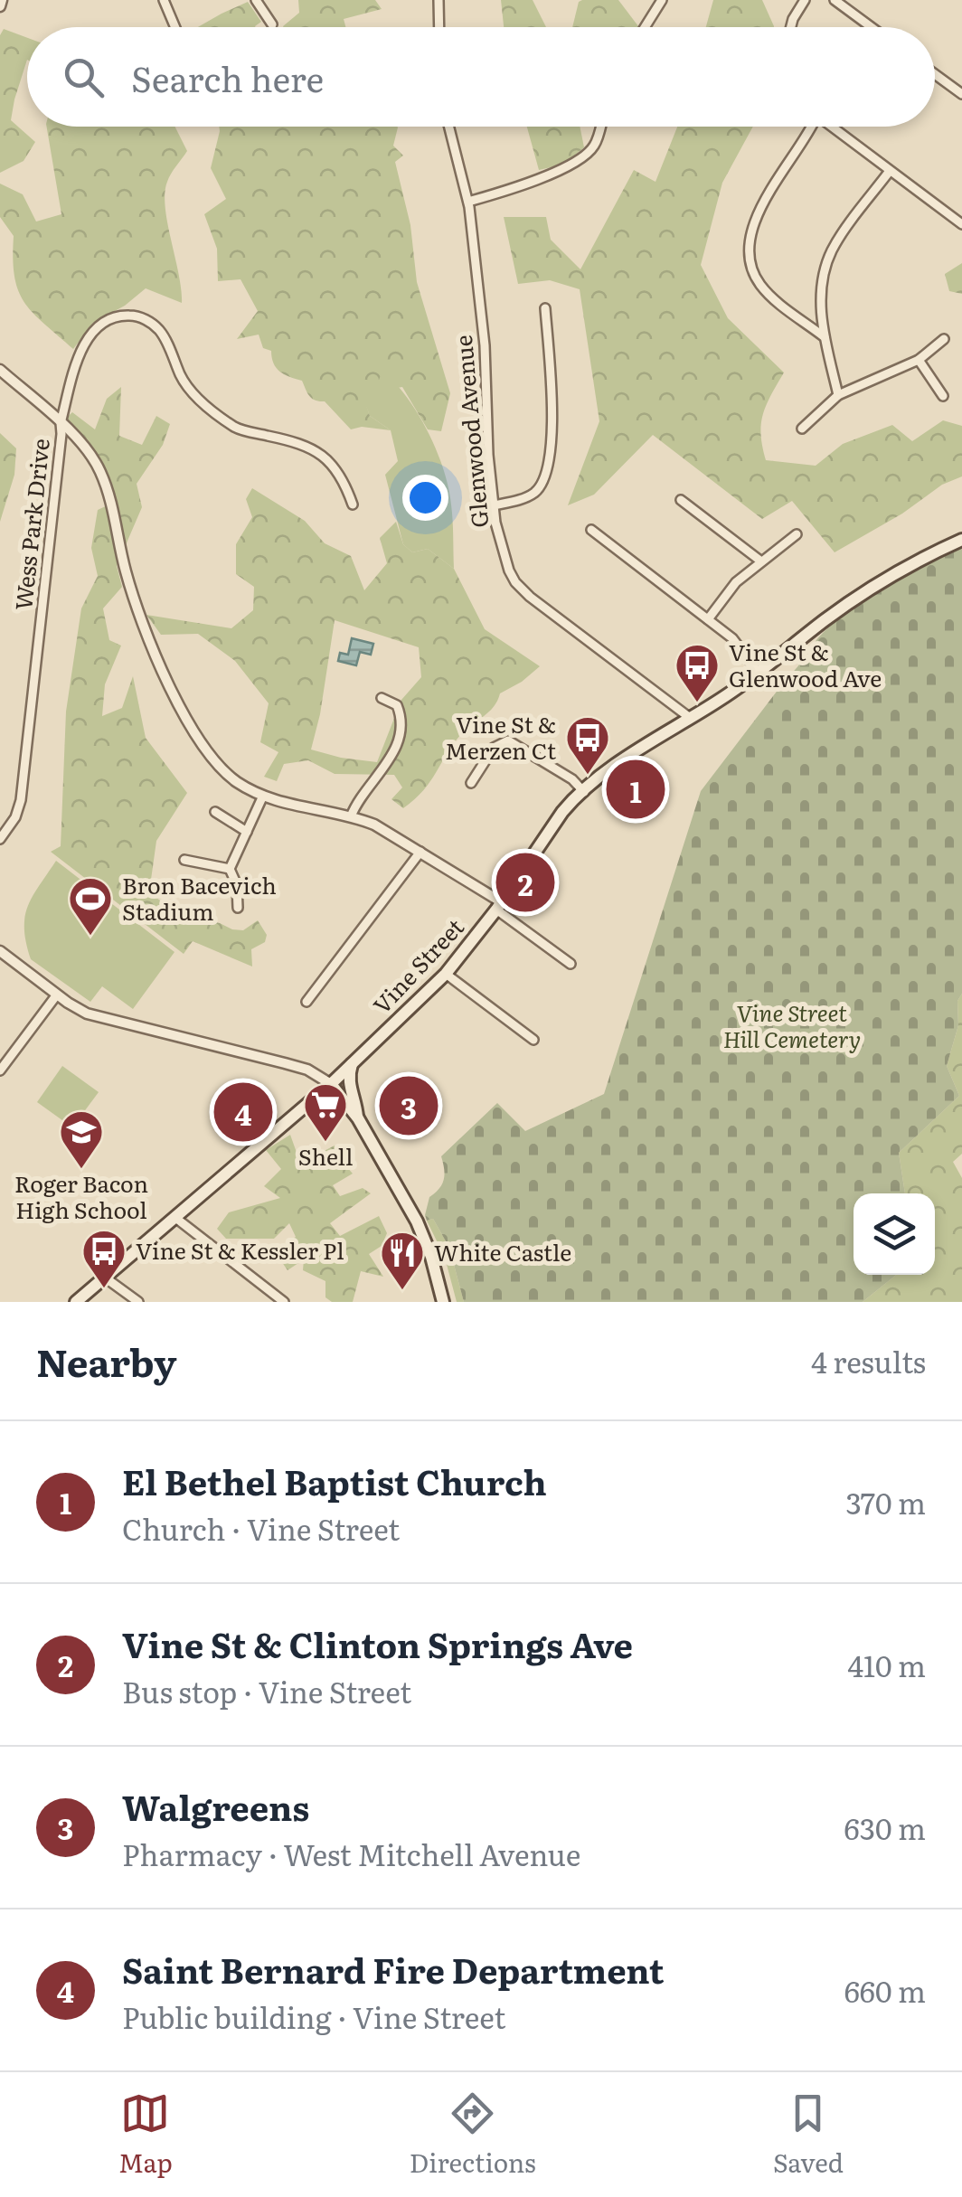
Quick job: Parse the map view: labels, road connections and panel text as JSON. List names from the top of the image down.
{
  "streets": {
    "main road": ["Vine Street"],
    "street": ["Glenwood Avenue", "Wess Park Drive"]
  },
  "crossings": [
    ["Glenwood Avenue", "Vine Street"]
  ],
  "parks": ["Vine Street Hill Cemetery"],
  "places": {
    "bus stop": ["Vine St & Glenwood Ave", "Vine St & Merzen Ct", "Vine St & Kessler Pl"],
    "sports": ["Bron Bacevich Stadium"],
    "supermarket": ["Shell"],
    "school or university": ["Roger Bacon High School"],
    "restaurant": ["White Castle"]
  },
  "page": {
    "search": "Search here",
    "pins": [
      "1",
      "2",
      "3",
      "4"
    ],
    "heading": ["Nearby", "4 results"],
    "list": [
      {
        "mark": "1",
        "name": "El Bethel Baptist Church",
        "note": "Church · Vine Street",
        "value": "370 m"
      },
      {
        "mark": "2",
        "name": "Vine St & Clinton Springs Ave",
        "note": "Bus stop · Vine Street",
        "value": "410 m"
      },
      {
        "mark": "3",
        "name": "Walgreens",
        "note": "Pharmacy · West Mitchell Avenue",
        "value": "630 m"
      },
      {
        "mark": "4",
        "name": "Saint Bernard Fire Department",
        "note": "Public building · Vine Street",
        "value": "660 m"
      }
    ],
    "nav": ["Map", "Directions", "Saved"]
  }
}
